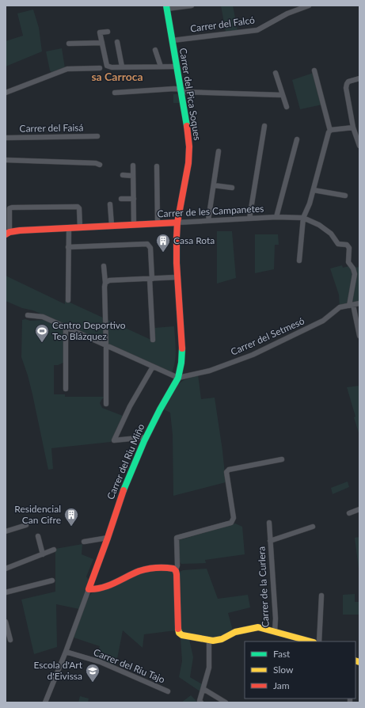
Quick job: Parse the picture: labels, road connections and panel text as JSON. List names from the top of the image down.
{
  "streets": {
    "street": [
      "Carrer del Falcó",
      "Carrer del Pica Soques",
      "Carrer del Faisá",
      "Carrer de les Campanetes",
      "Carrer del Setmesó",
      "Carrer del Riu Miño",
      "Carrer de la Curlera",
      "Carrer del Riu Tajo"
    ]
  },
  "crossings": [
    ["Carrer del Falcó", "Carrer del Pica Soques"],
    ["Carrer del Pica Soques", "Carrer de les Campanetes"],
    ["Carrer del Pica Soques", "Carrer del Riu Miño"],
    ["Carrer de les Campanetes", "Carrer del Riu Miño"],
    ["Carrer del Setmesó", "Carrer del Riu Miño"],
    ["Carrer del Riu Miño", "Carrer del Riu Tajo"]
  ],
  "districts": ["sa Carroca"],
  "places": {
    "building": ["Casa Rota", "Residencial Can Cifre"],
    "sports": ["Centro Deportivo Teo Blázquez"],
    "school or university": ["Escola d'Art d'Eivissa"]
  },
  "legend": ["Fast", "Slow", "Jam"]
}
